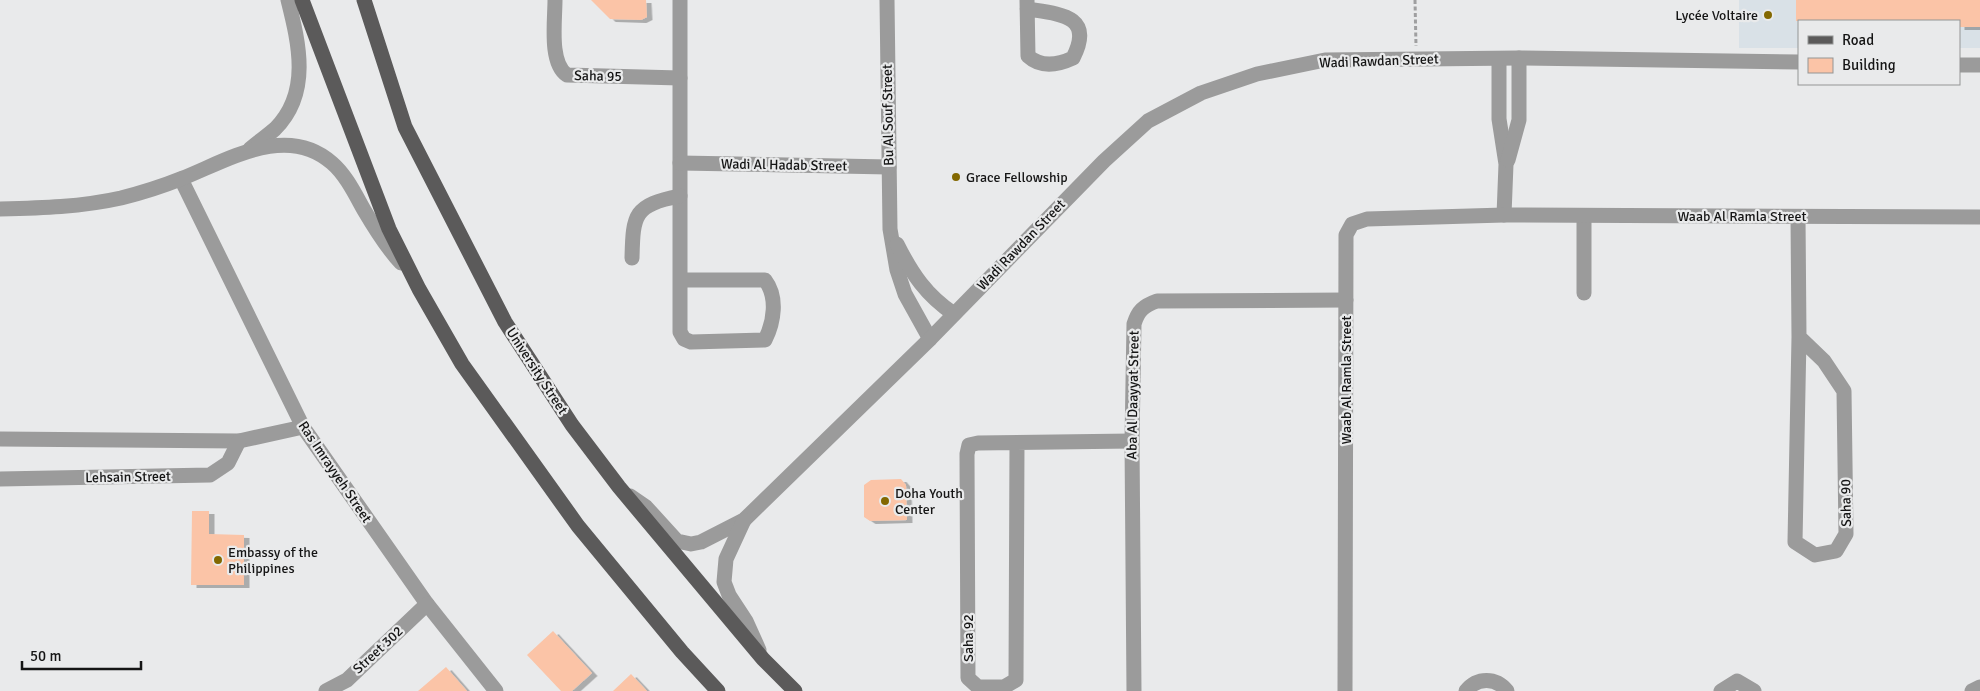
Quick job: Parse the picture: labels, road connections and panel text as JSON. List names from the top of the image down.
{
  "streets": {
    "main road": ["University Street"],
    "street": [
      "Wadi Rawdan Street",
      "Saha 95",
      "Bu Al Souf Street",
      "Wadi Al Hadab Street",
      "Waab Al Ramla Street",
      "Aba Al Daayyat Street",
      "Ras Imrayyeh Street",
      "Lehsain Street",
      "Saha 90",
      "Saha 92",
      "Street 302"
    ]
  },
  "crossings": [
    ["Wadi Rawdan Street", "Bu Al Souf Street"],
    ["Wadi Rawdan Street", "University Street"],
    ["Bu Al Souf Street", "Wadi Al Hadab Street"],
    ["Waab Al Ramla Street", "Aba Al Daayyat Street"],
    ["Waab Al Ramla Street", "Saha 90"],
    ["Aba Al Daayyat Street", "Saha 92"],
    ["Ras Imrayyeh Street", "Street 302"]
  ],
  "places": [
    "Lycée Voltaire",
    "Grace Fellowship",
    "Doha Youth Center",
    "Embassy of the Philippines"
  ],
  "legend": ["Road", "Building"],
  "scale_bar": "50 m"
}
